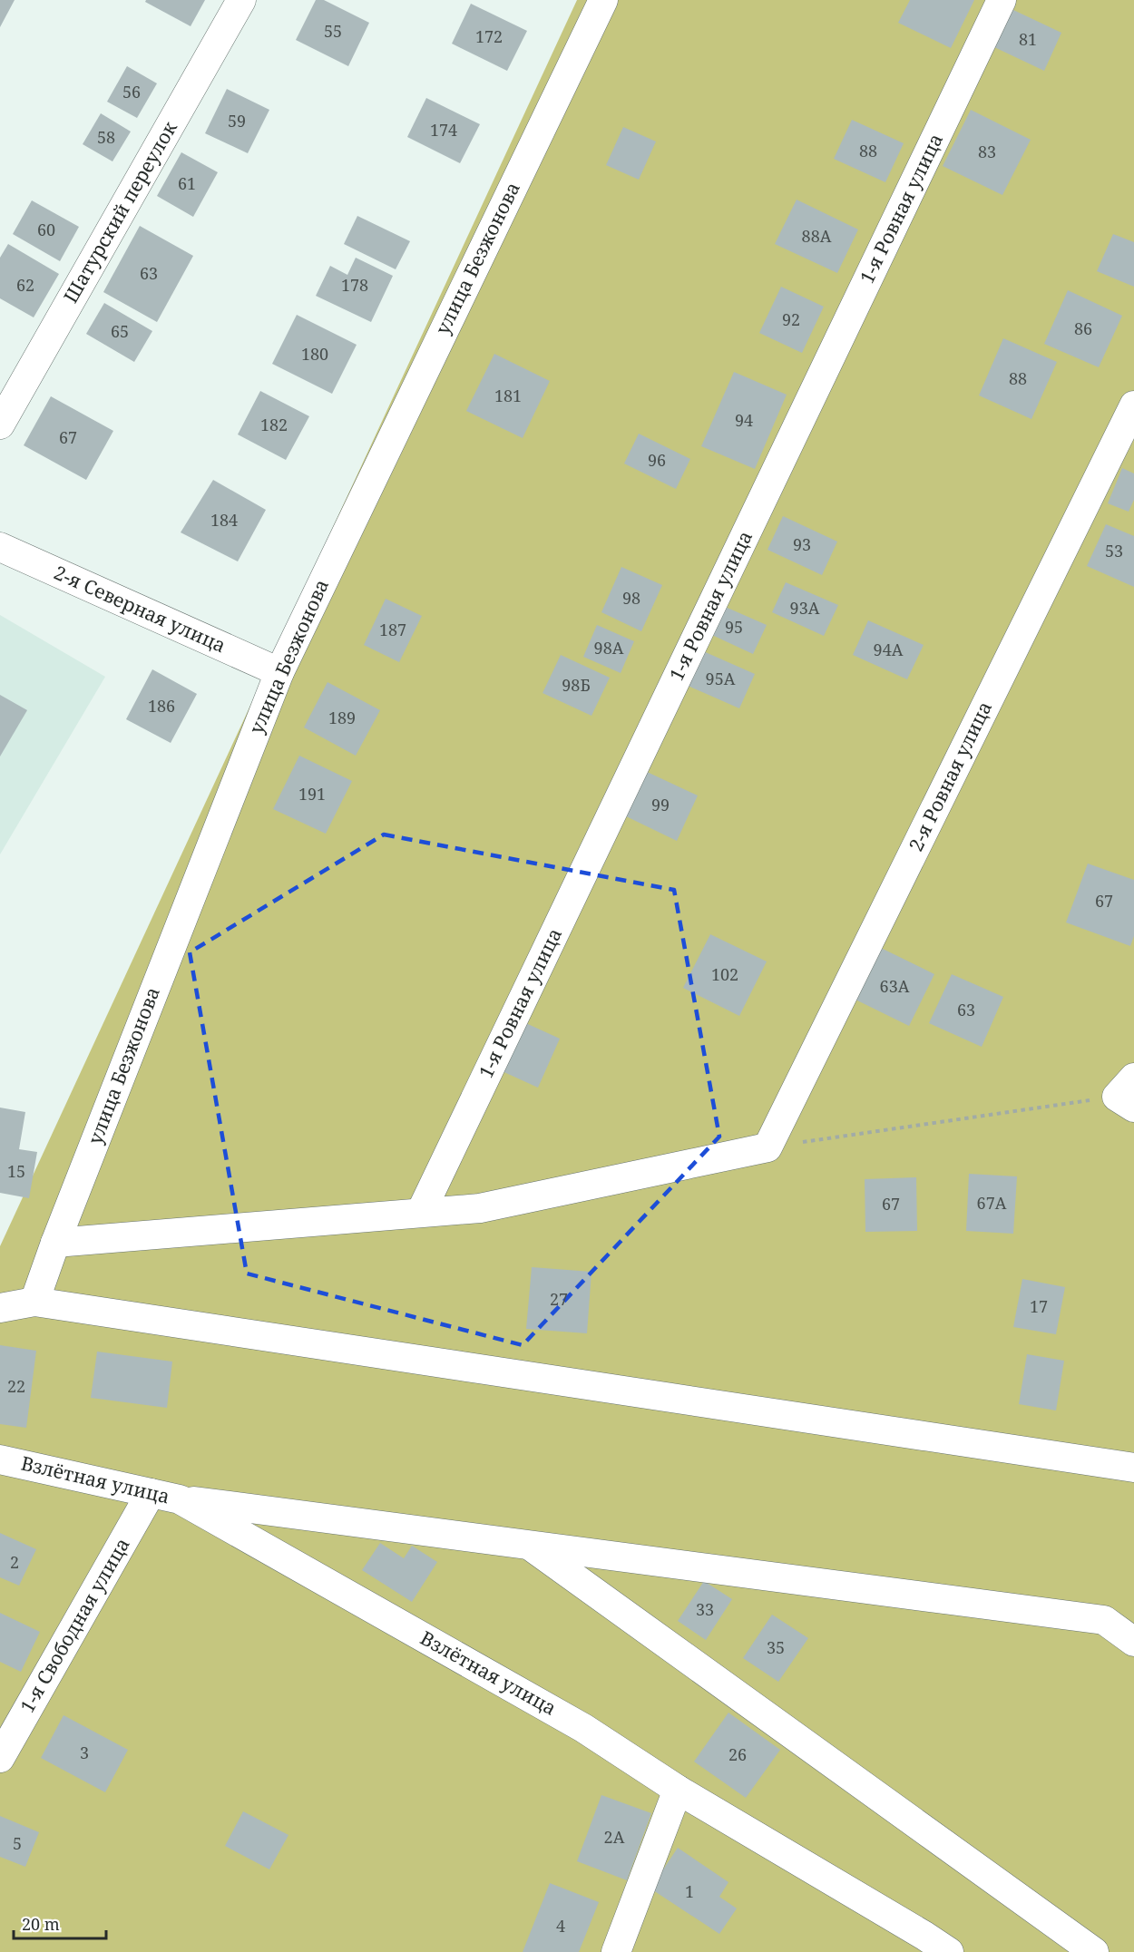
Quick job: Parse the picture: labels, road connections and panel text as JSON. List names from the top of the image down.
{
  "streets": {
    "street": [
      "1-я Ровная улица",
      "Шатурский переулок",
      "улица Безжонова",
      "2-я Северная улица",
      "2-я Ровная улица",
      "Взлётная улица",
      "1-я Свободная улица"
    ]
  },
  "crossings": [
    ["улица Безжонова", "2-я Северная улица"],
    ["Взлётная улица", "1-я Свободная улица"]
  ],
  "house_numbers": [
    "55",
    "172",
    "81",
    "56",
    "59",
    "174",
    "58",
    "88",
    "83",
    "61",
    "60",
    "88А",
    "63",
    "62",
    "178",
    "92",
    "86",
    "65",
    "180",
    "88",
    "181",
    "94",
    "182",
    "67",
    "96",
    "184",
    "93",
    "53",
    "98",
    "93А",
    "95",
    "187",
    "98А",
    "94А",
    "95А",
    "98Б",
    "186",
    "189",
    "191",
    "99",
    "67",
    "102",
    "63А",
    "63",
    "15",
    "67А",
    "67",
    "27",
    "17",
    "22",
    "2",
    "33",
    "35",
    "3",
    "26",
    "2А",
    "5",
    "1",
    "4"
  ],
  "scale_bar": "20 m"
}
